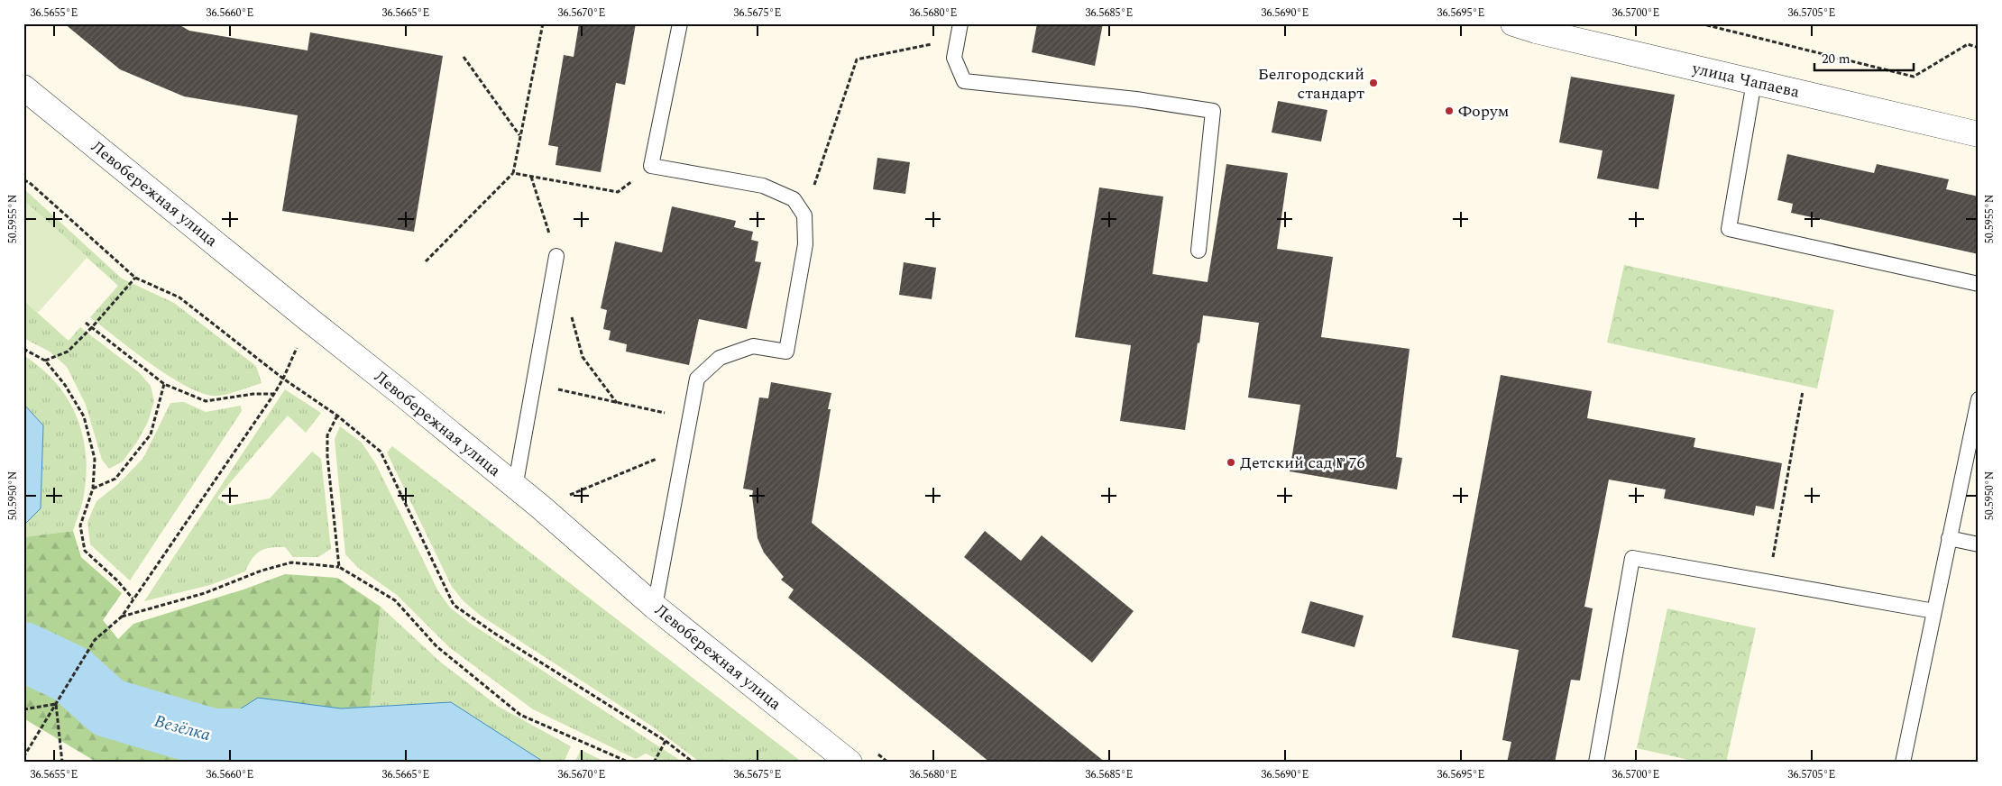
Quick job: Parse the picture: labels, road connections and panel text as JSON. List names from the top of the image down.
{
  "streets": {
    "street": ["улица Чапаева", "Левобережная улица"]
  },
  "water": ["Везёлка"],
  "places": ["Белгородский стандарт", "Форум", "Детский сад № 76"],
  "scale_bar": "20 m",
  "coordinates": [
    "36.5655°E",
    "36.5660°E",
    "36.5665°E",
    "36.5670°E",
    "36.5675°E",
    "36.5680°E",
    "36.5685°E",
    "36.5690°E",
    "36.5695°E",
    "36.5700°E",
    "36.5705°E",
    "50.5955°N",
    "50.5950°N"
  ]
}
